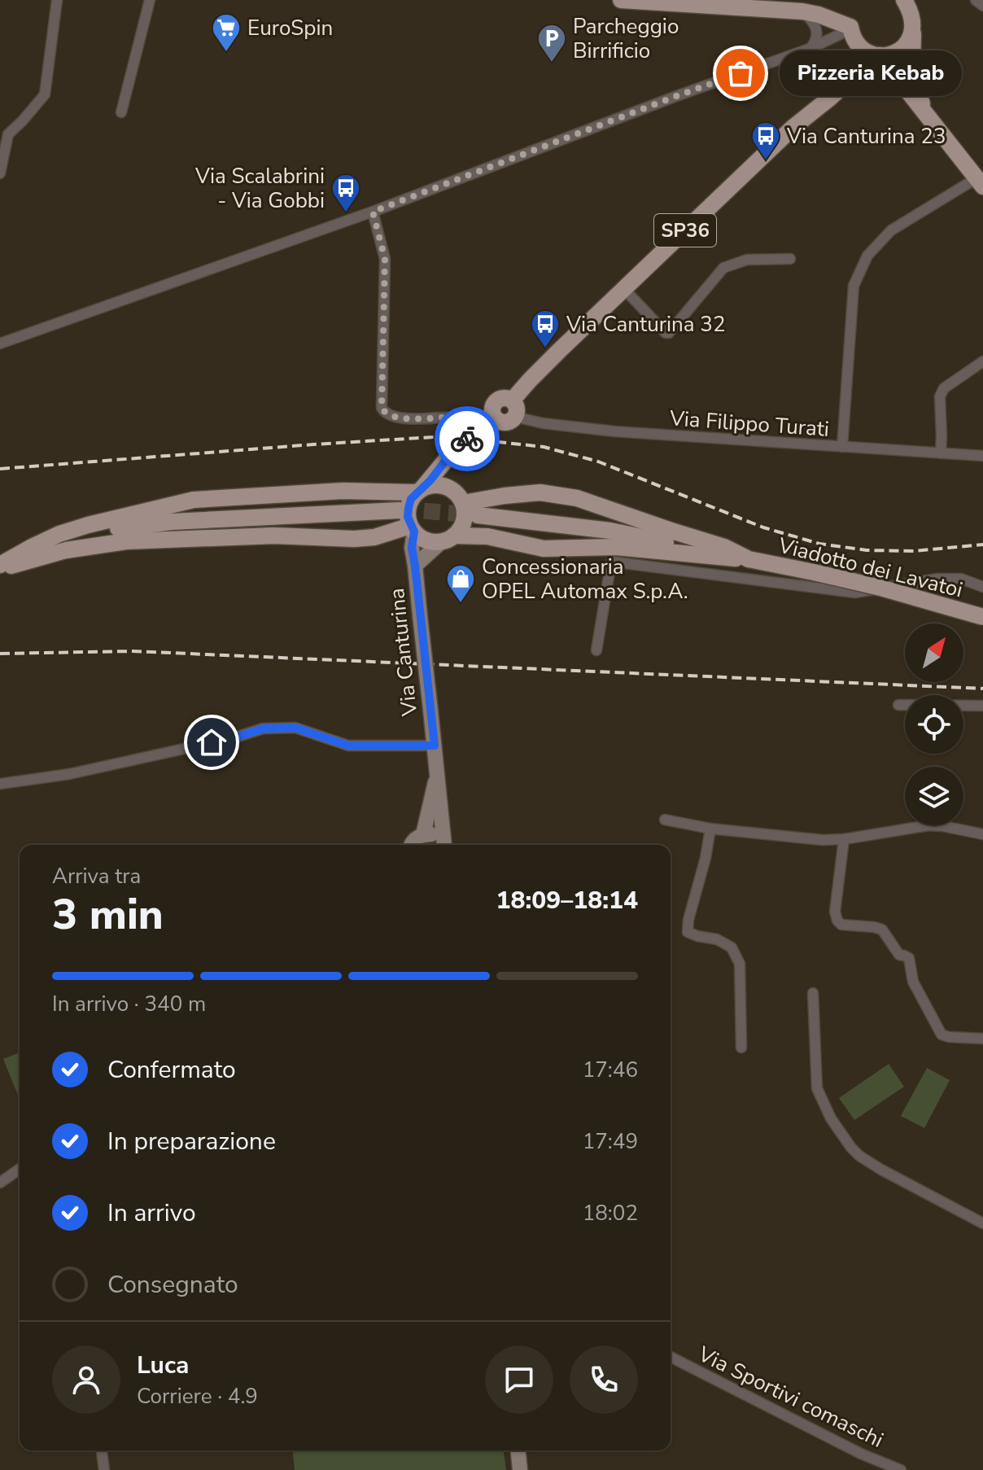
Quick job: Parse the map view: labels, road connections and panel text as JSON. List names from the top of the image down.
{
  "streets": {
    "main road": ["SP36", "Viadotto dei Lavatoi", "Via Canturina"],
    "street": ["Via Filippo Turati", "Via Sportivi comaschi"]
  },
  "places": {
    "supermarket": ["EuroSpin"],
    "parking": ["Parcheggio Birrificio"],
    "other": ["Pizzeria Kebab"],
    "bus stop": ["Via Canturina 23", "Via Scalabrini - Via Gobbi", "Via Canturina 32"],
    "shop": ["Concessionaria OPEL Automax S.p.A."]
  },
  "north": "top right",
  "page": {
    "bubble": "Pizzeria Kebab",
    "heading": ["3 min", "Arriva tra", "18:09–18:14"],
    "panel": ["Luca", "Corriere · 4.9"],
    "bar": "In arrivo · 340 m",
    "list": [
      ["Confermato", "17:46"],
      ["In preparazione", "17:49"],
      ["In arrivo", "18:02"],
      "Consegnato"
    ]
  }
}
